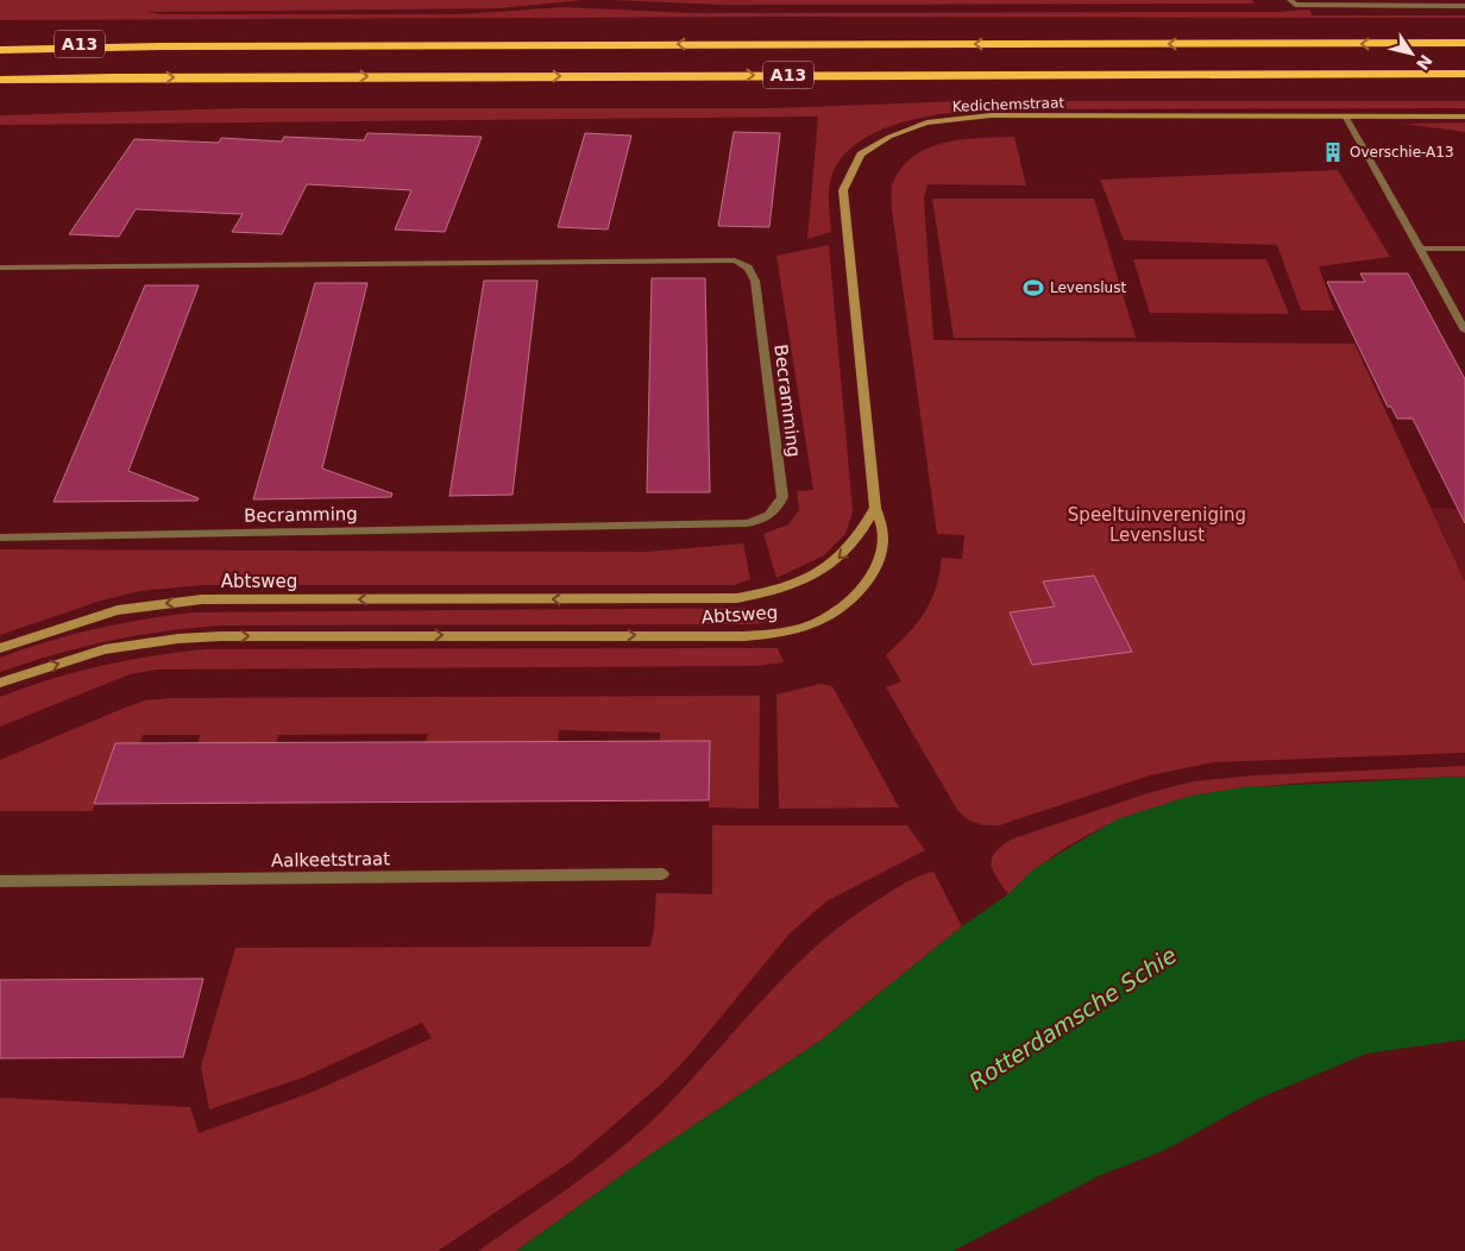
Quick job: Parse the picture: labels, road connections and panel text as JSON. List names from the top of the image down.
{
  "streets": {
    "highway": ["A13"],
    "street": [
      "Kedichemstraat",
      "Becramming",
      "Abtsweg",
      "Aalkeetstraat"
    ]
  },
  "crossings": [
    ["Kedichemstraat", "Abtsweg"]
  ],
  "water": ["Rotterdamsche Schie"],
  "parks": ["Speeltuinvereniging Levenslust"],
  "places": {
    "building": ["Overschie-A13"],
    "sports": ["Levenslust"]
  },
  "north": "bottom right"
}
